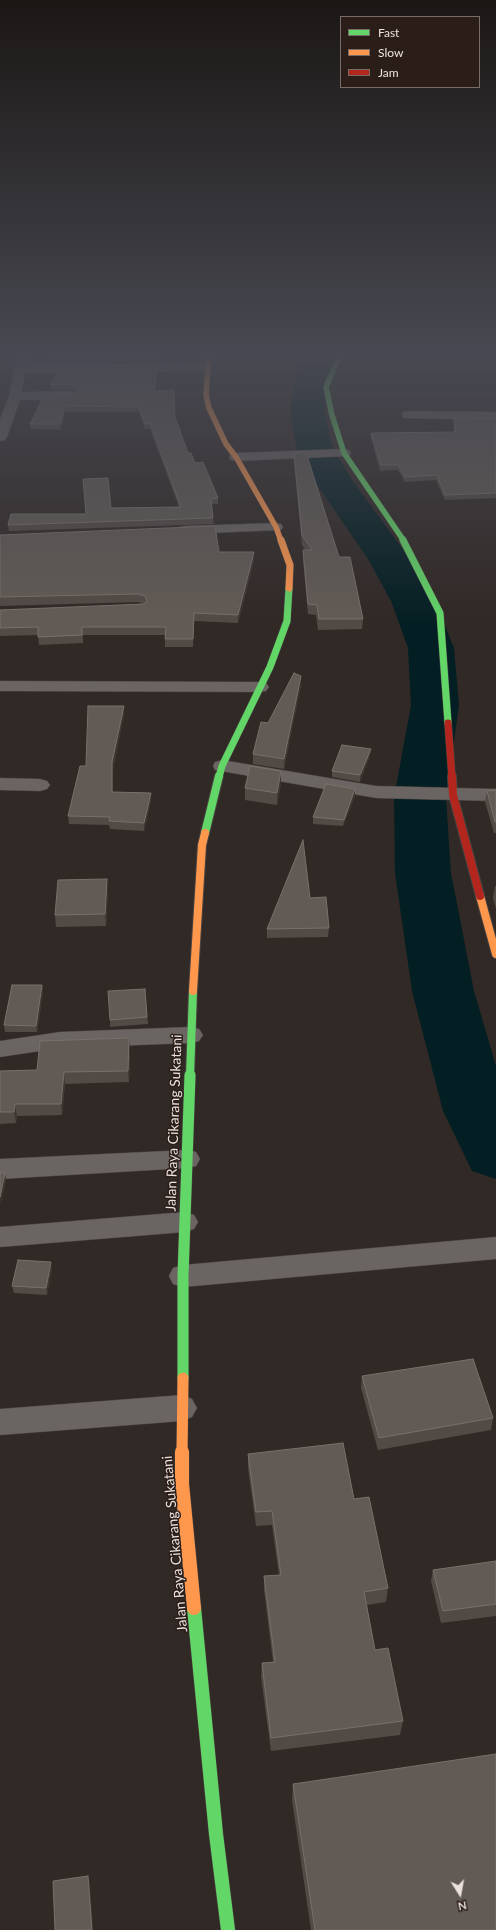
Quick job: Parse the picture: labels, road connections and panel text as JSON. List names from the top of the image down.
{
  "streets": {
    "main road": ["Jalan Raya Cikarang Sukatani"]
  },
  "legend": ["Fast", "Slow", "Jam"],
  "north": "bottom"
}
